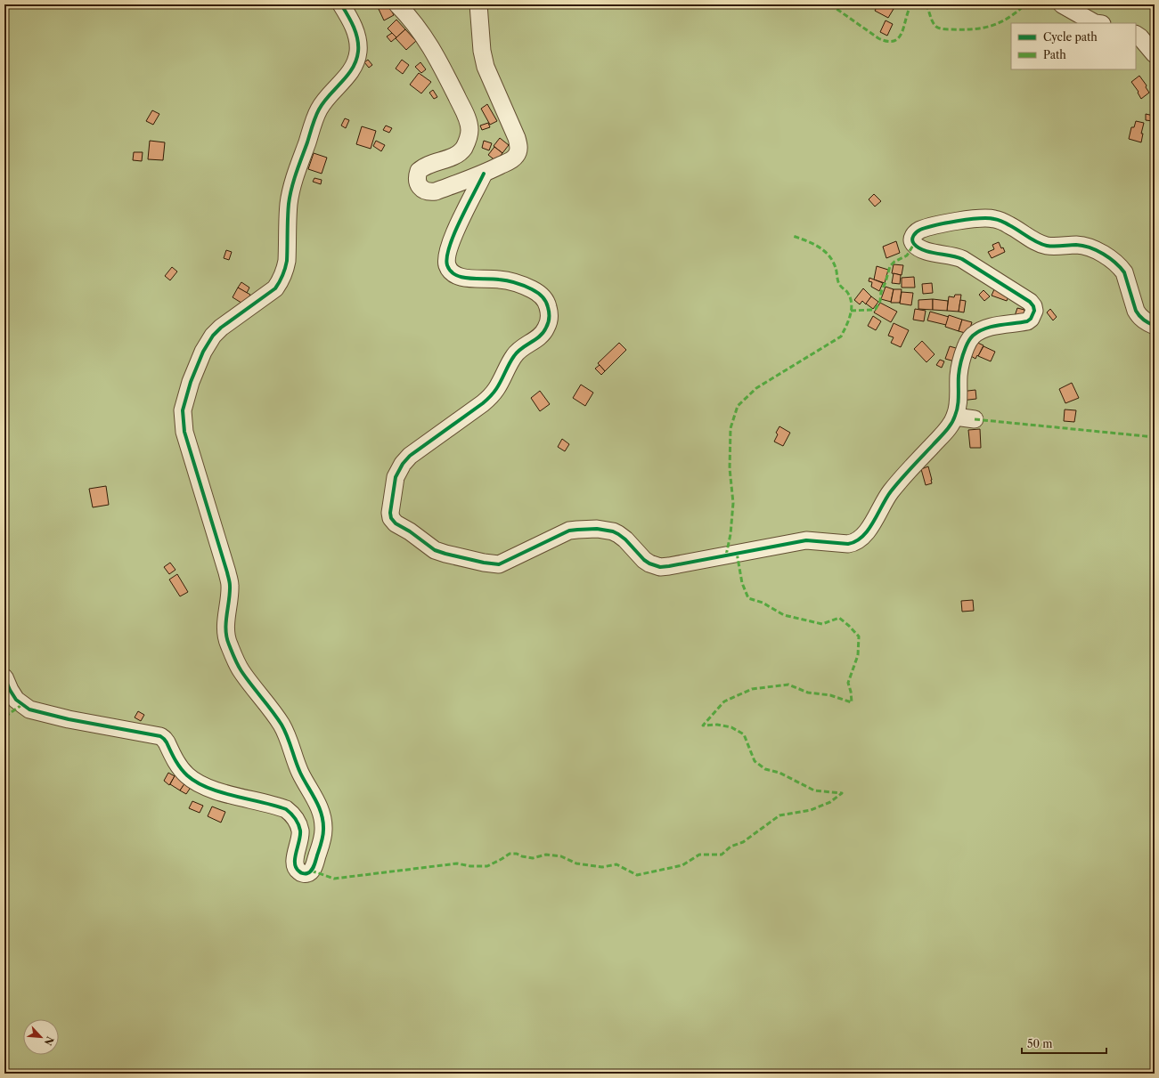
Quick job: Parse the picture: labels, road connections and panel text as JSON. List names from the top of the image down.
{
  "legend": ["Cycle path", "Path"],
  "scale_bar": "50 m",
  "north": "bottom right"
}
